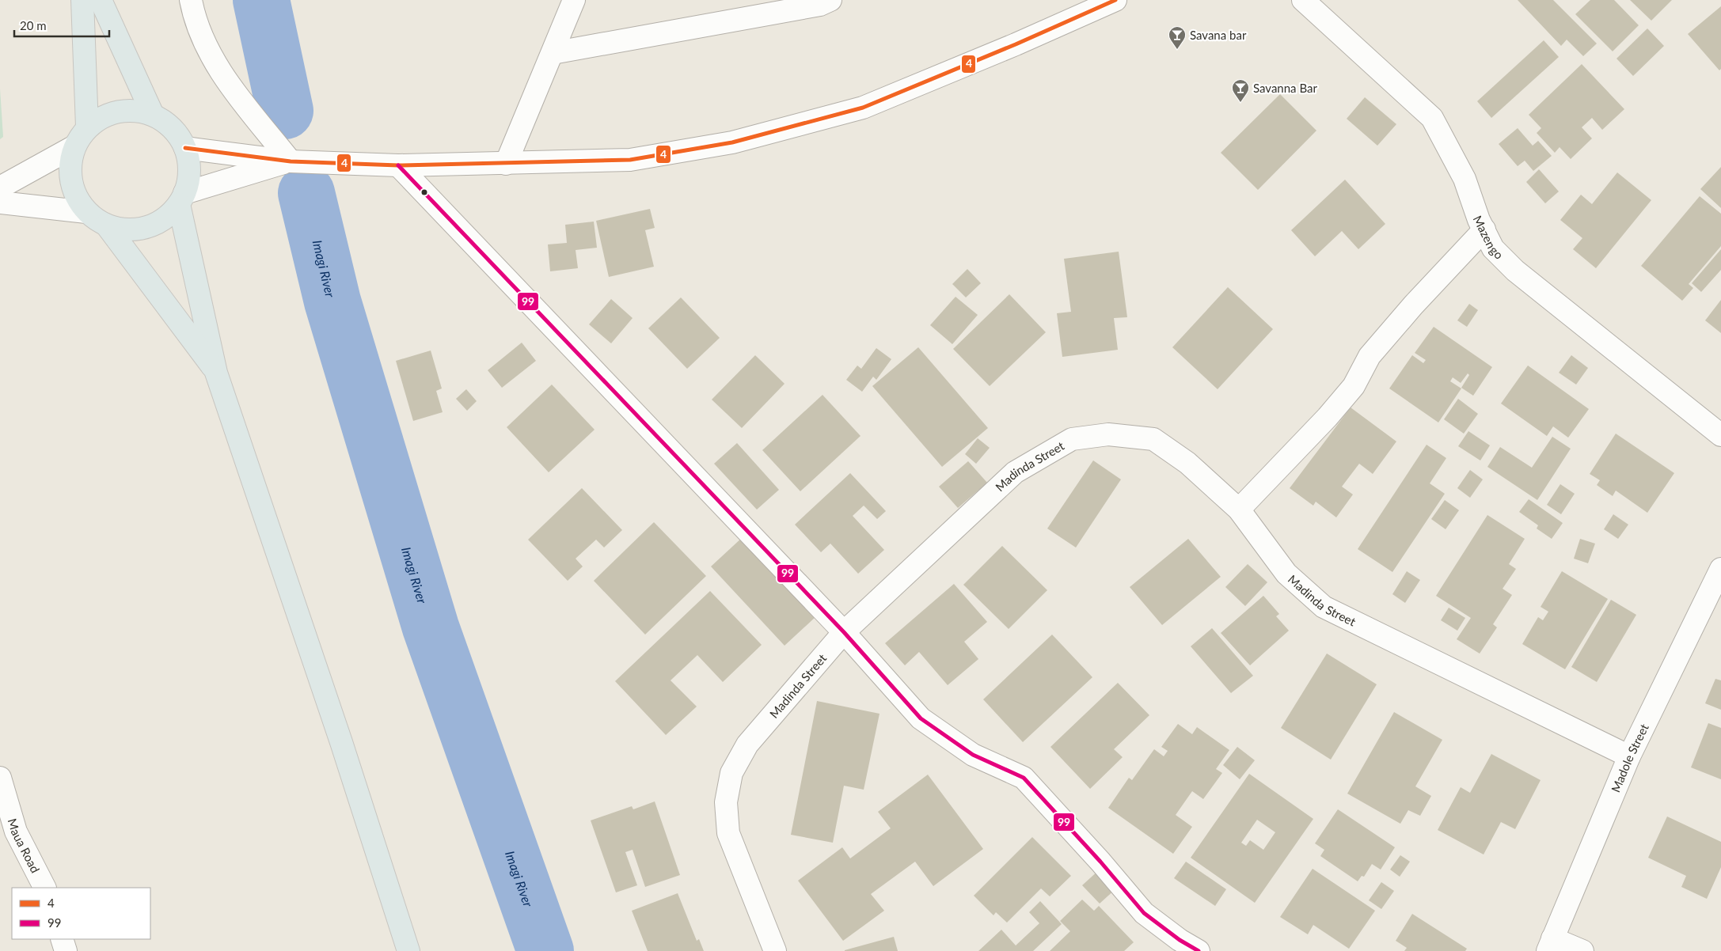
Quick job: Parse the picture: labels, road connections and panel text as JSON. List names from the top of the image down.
{
  "streets": {
    "street": [
      "Mazengo",
      "Madinda Street",
      "Madole Street",
      "Maua Road"
    ]
  },
  "crossings": [
    ["Madinda Street", "Madole Street"]
  ],
  "water": ["Imagi River"],
  "places": {
    "bar": ["Savana bar", "Savanna Bar"]
  },
  "lines": ["transit line 4", "transit line 99"],
  "legend": ["4", "99"],
  "scale_bar": "20 m"
}
